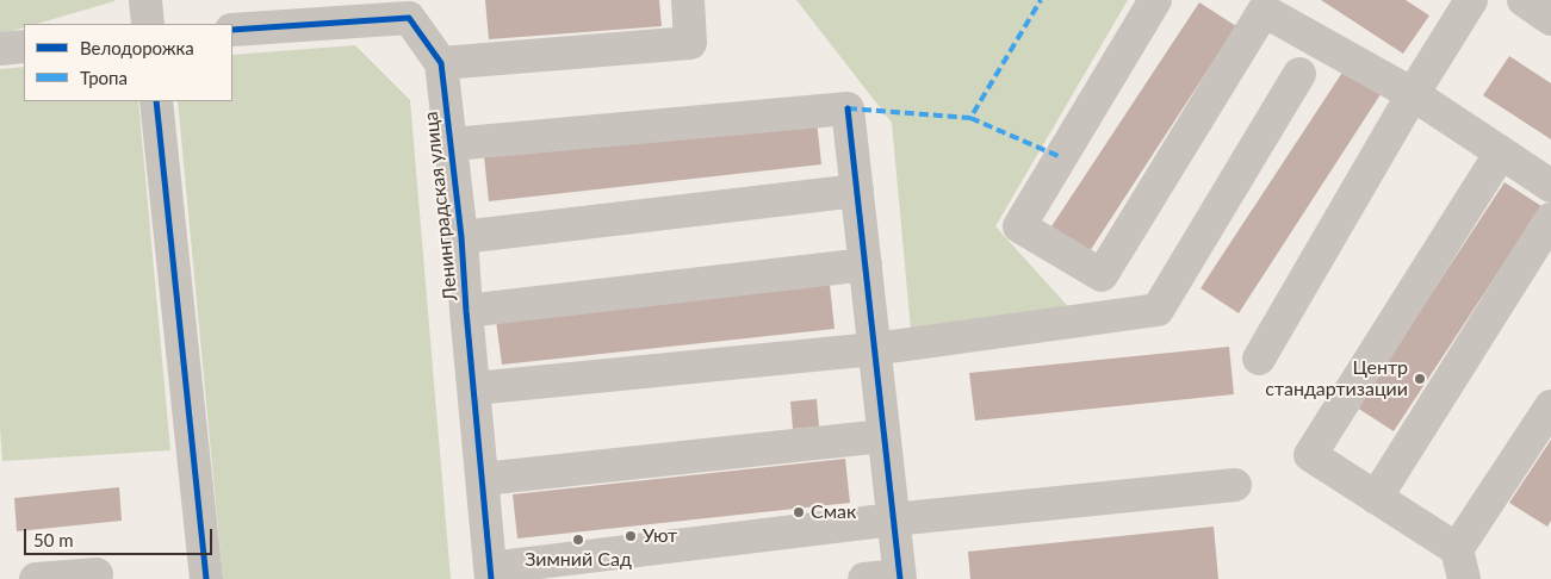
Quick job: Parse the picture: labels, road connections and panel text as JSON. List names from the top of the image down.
{
  "streets": {
    "street": ["Ленинградская улица"]
  },
  "places": [
    "Центр стандартизации",
    "Смак",
    "Уют",
    "Зимний Сад"
  ],
  "legend": ["Велодорожка", "Тропа"],
  "scale_bar": "50 m"
}
